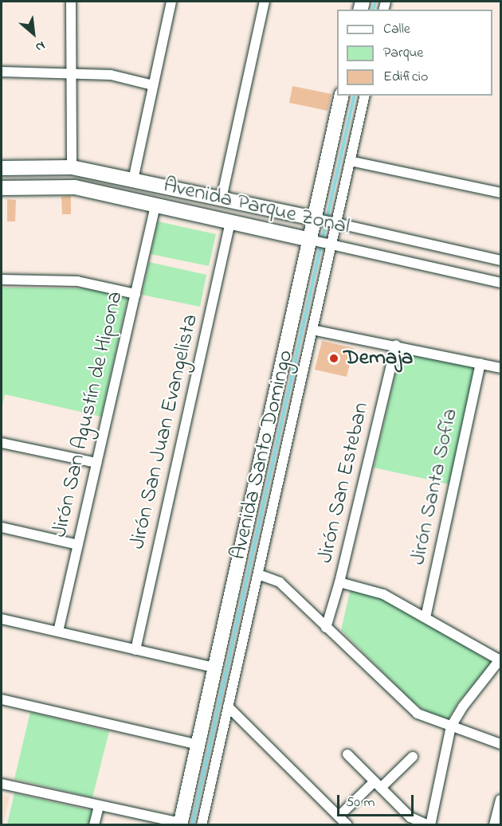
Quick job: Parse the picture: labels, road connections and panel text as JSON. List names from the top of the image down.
{
  "streets": {
    "main road": ["Avenida Parque Zonal", "Avenida Santo Domingo"],
    "street": [
      "Jirón San Agustín de Hipona",
      "Jirón San Juan Evangelista",
      "Jirón San Esteban",
      "Jirón Santa Sofía"
    ]
  },
  "crossings": [
    ["Avenida Parque Zonal", "Jirón San Agustín de Hipona"],
    ["Avenida Parque Zonal", "Jirón San Juan Evangelista"],
    ["Avenida Parque Zonal", "Avenida Santo Domingo"]
  ],
  "places": ["Demaja"],
  "legend": ["Calle", "Parque", "Edificio"],
  "scale_bar": "50 m",
  "north": "bottom right"
}
